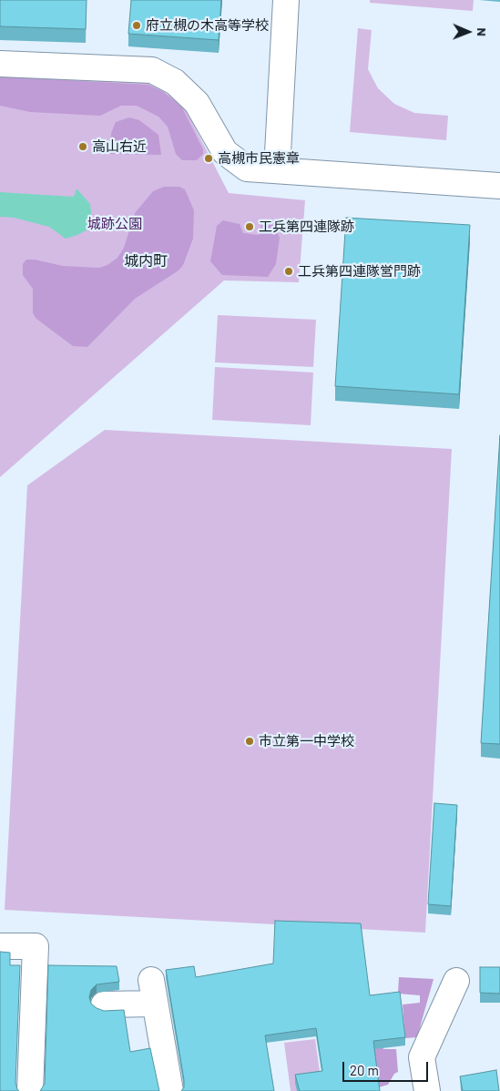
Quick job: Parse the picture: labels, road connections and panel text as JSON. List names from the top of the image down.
{
  "districts": ["城内町"],
  "parks": ["城跡公園"],
  "places": [
    "府立槻の木高等学校",
    "高山右近",
    "高槻市民憲章",
    "工兵第四連隊跡",
    "工兵第四連隊営門跡",
    "市立第一中学校"
  ],
  "scale_bar": "20 m",
  "north": "right"
}
